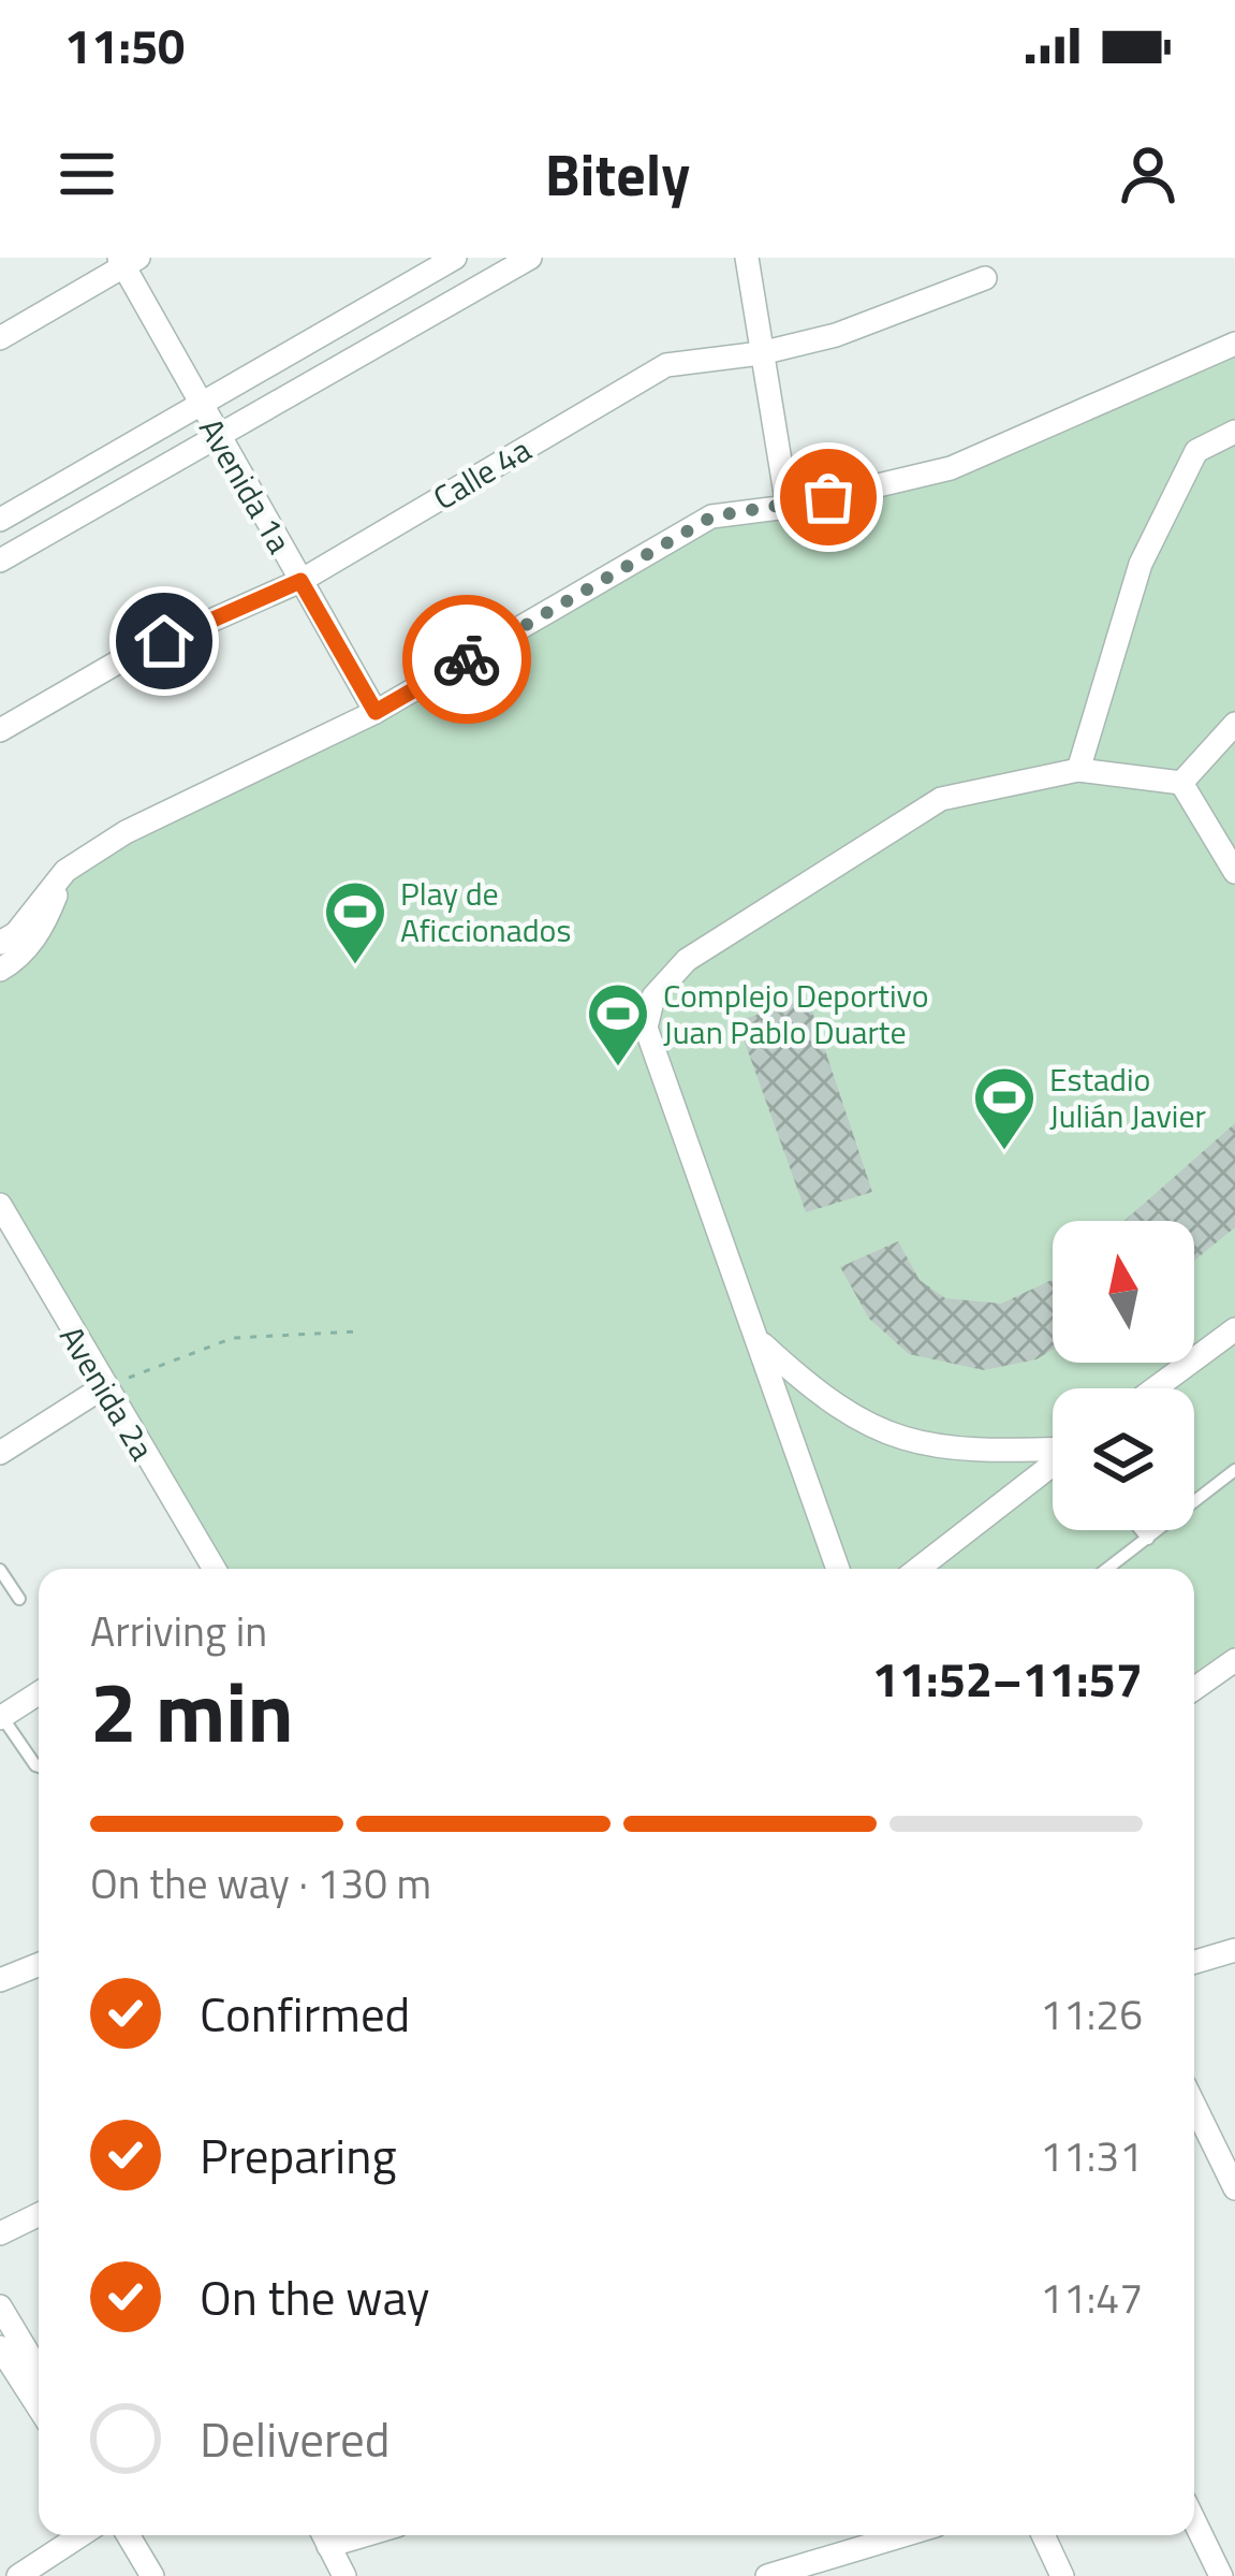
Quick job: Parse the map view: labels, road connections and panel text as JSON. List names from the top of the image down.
{
  "streets": {
    "street": ["Calle 4a", "Avenida 1a", "Avenida 2a"]
  },
  "crossings": [
    ["Calle 4a", "Avenida 1a"]
  ],
  "places": {
    "sports": ["Play de Aficcionados", "Complejo Deportivo Juan Pablo Duarte", "Estadio Julián Javier"]
  },
  "north": "top",
  "page": {
    "status": "11:50",
    "header": "Bitely",
    "heading": ["2 min", "Arriving in", "11:52–11:57"],
    "bar": "On the way · 130 m",
    "list": [
      ["Confirmed", "11:26"],
      ["Preparing", "11:31"],
      ["On the way", "11:47"],
      "Delivered"
    ]
  }
}
